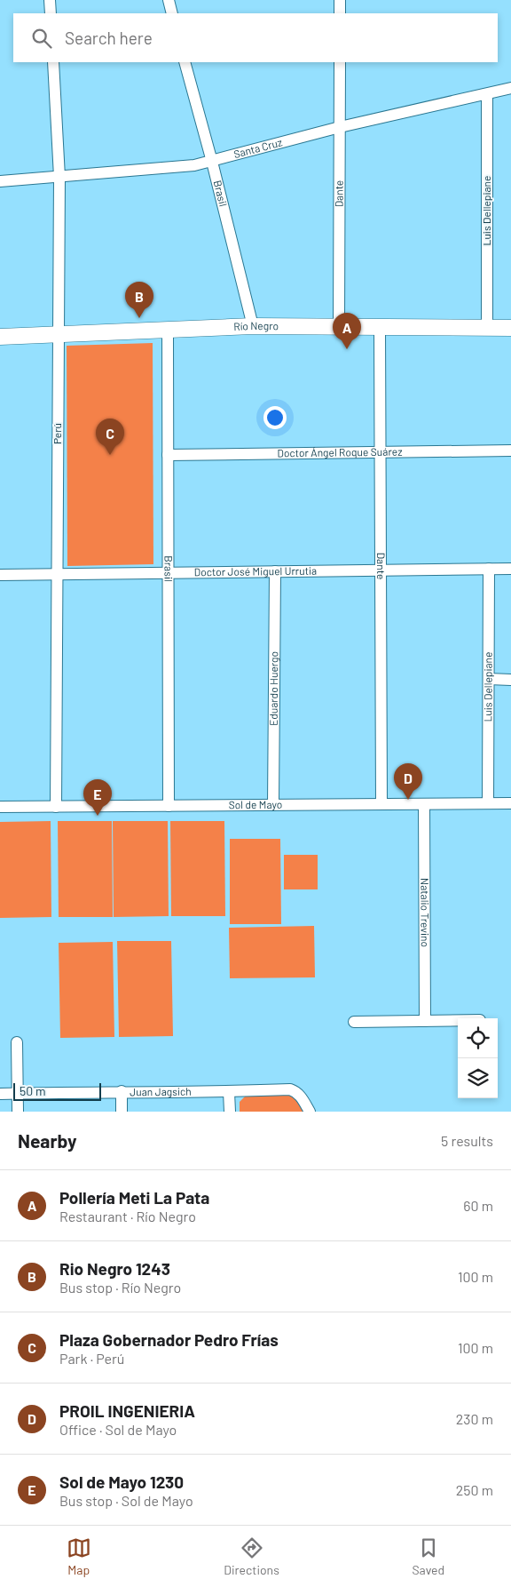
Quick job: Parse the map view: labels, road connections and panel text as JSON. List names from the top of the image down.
{
  "streets": {
    "main road": ["Río Negro"],
    "street": [
      "Santa Cruz",
      "Brasil",
      "Dante",
      "Luis Dellepiane",
      "Perú",
      "Doctor Ángel Roque Suárez",
      "Doctor José Miguel Urrutia",
      "Eduardo Huergo",
      "Sol de Mayo",
      "Natalio Trevino",
      "Juan Jagsich"
    ]
  },
  "crossings": [
    ["Santa Cruz", "Brasil"],
    ["Santa Cruz", "Dante"],
    ["Santa Cruz", "Luis Dellepiane"],
    ["Santa Cruz", "Perú"],
    ["Brasil", "Río Negro"],
    ["Brasil", "Doctor Ángel Roque Suárez"],
    ["Brasil", "Doctor José Miguel Urrutia"],
    ["Brasil", "Sol de Mayo"],
    ["Dante", "Río Negro"],
    ["Dante", "Doctor Ángel Roque Suárez"],
    ["Dante", "Doctor José Miguel Urrutia"],
    ["Dante", "Sol de Mayo"],
    ["Luis Dellepiane", "Río Negro"],
    ["Luis Dellepiane", "Doctor José Miguel Urrutia"],
    ["Luis Dellepiane", "Sol de Mayo"],
    ["Río Negro", "Perú"],
    ["Perú", "Doctor José Miguel Urrutia"],
    ["Perú", "Sol de Mayo"],
    ["Doctor José Miguel Urrutia", "Eduardo Huergo"],
    ["Eduardo Huergo", "Sol de Mayo"],
    ["Sol de Mayo", "Natalio Trevino"]
  ],
  "scale_bar": "50 m",
  "page": {
    "search": "Search here",
    "pins": [
      "B",
      "A",
      "C",
      "D",
      "E"
    ],
    "scale": "50 m",
    "heading": ["Nearby", "5 results"],
    "list": [
      {
        "mark": "A",
        "name": "Pollería Meti La Pata",
        "note": "Restaurant · Río Negro",
        "value": "60 m"
      },
      {
        "mark": "B",
        "name": "Rio Negro 1243",
        "note": "Bus stop · Río Negro",
        "value": "100 m"
      },
      {
        "mark": "C",
        "name": "Plaza Gobernador Pedro Frías",
        "note": "Park · Perú",
        "value": "100 m"
      },
      {
        "mark": "D",
        "name": "PROIL INGENIERIA",
        "note": "Office · Sol de Mayo",
        "value": "230 m"
      },
      {
        "mark": "E",
        "name": "Sol de Mayo 1230",
        "note": "Bus stop · Sol de Mayo",
        "value": "250 m"
      }
    ],
    "nav": ["Map", "Directions", "Saved"]
  }
}
